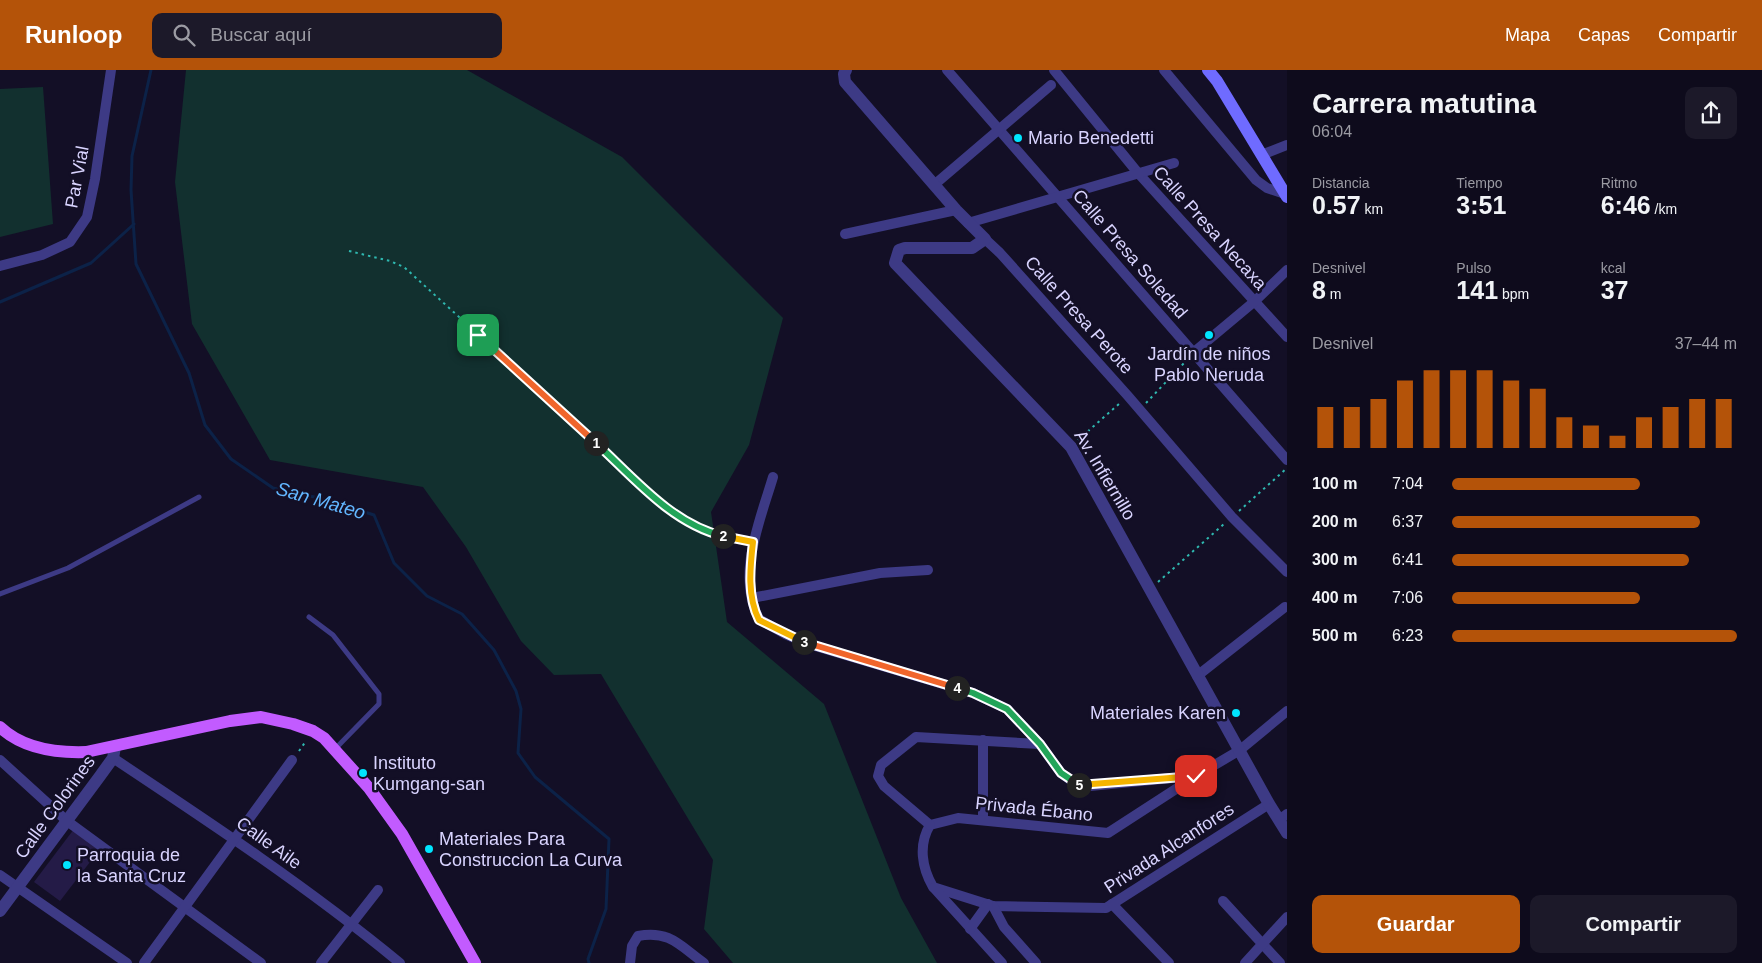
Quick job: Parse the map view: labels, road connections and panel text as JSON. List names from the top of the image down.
{
  "streets": {
    "street": [
      "Par Vial",
      "Calle Presa Necaxa",
      "Calle Presa Soledad",
      "Calle Presa Perote",
      "Av. Infiernillo",
      "Calle Colorines",
      "Privada Ébano",
      "Calle Aile",
      "Privada Alcanfores"
    ]
  },
  "crossings": [
    ["Calle Presa Perote", "Av. Infiernillo"],
    ["Av. Infiernillo", "Privada Ébano"],
    ["Av. Infiernillo", "Privada Alcanfores"],
    ["Calle Colorines", "Calle Aile"]
  ],
  "water": ["San Mateo"],
  "places": [
    "Mario Benedetti",
    "Jardín de niños Pablo Neruda",
    "Materiales Karen",
    "Instituto Kumgang-san",
    "Materiales Para Construccion La Curva",
    "Parroquia de la Santa Cruz"
  ],
  "page": {
    "header": "Runloop",
    "search": "Buscar aquí",
    "nav": ["Mapa", "Capas", "Compartir"],
    "heading": ["Carrera matutina", "06:04"],
    "stats": [
      ["Distancia", "0.57 km"],
      ["Tiempo", "3:51"],
      ["Ritmo", "6:46 /km"],
      ["Desnivel", "8 m"],
      ["Pulso", "141 bpm"],
      ["kcal", "37"]
    ],
    "chart": ["Desnivel", "37–44 m"],
    "pins": [
      "1",
      "2",
      "3",
      "4",
      "5"
    ],
    "list": [
      {
        "name": "100 m",
        "note": "7:04"
      },
      {
        "name": "200 m",
        "note": "6:37"
      },
      {
        "name": "300 m",
        "note": "6:41"
      },
      {
        "name": "400 m",
        "note": "7:06"
      },
      {
        "name": "500 m",
        "note": "6:23"
      }
    ],
    "buttons": ["Guardar", "Compartir"]
  }
}
